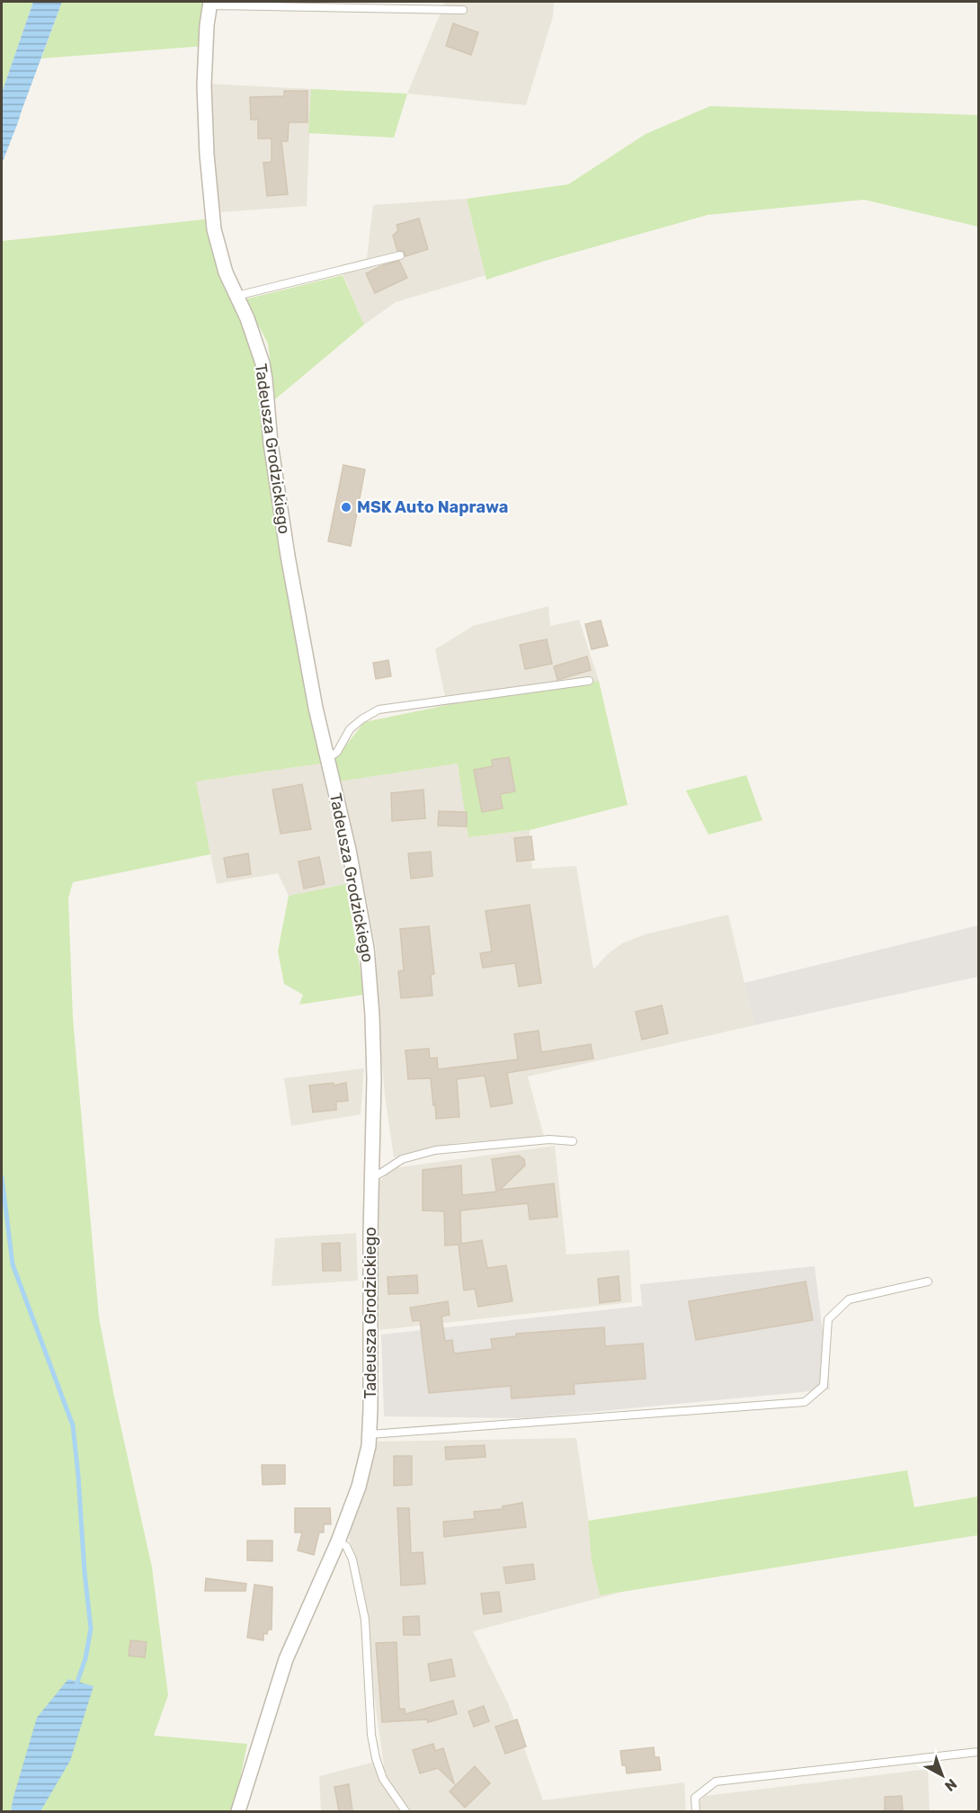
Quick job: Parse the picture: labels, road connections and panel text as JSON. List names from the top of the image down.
{
  "streets": {
    "street": ["Tadeusza Grodzickiego"]
  },
  "places": ["MSK Auto Naprawa"],
  "north": "bottom right"
}
